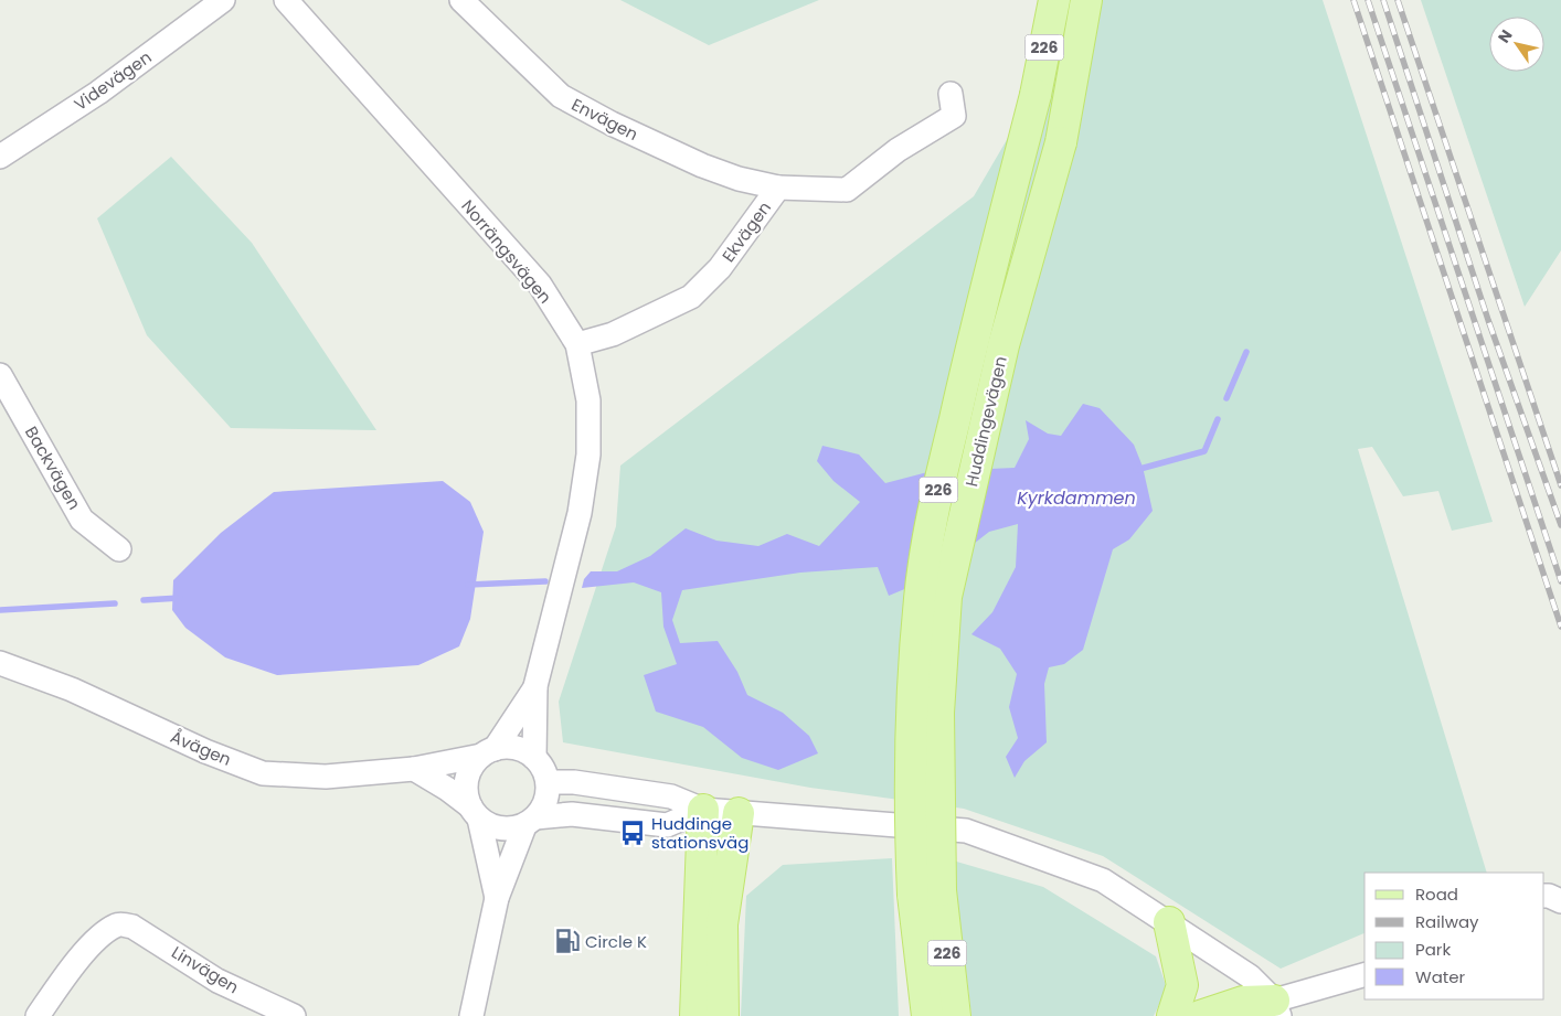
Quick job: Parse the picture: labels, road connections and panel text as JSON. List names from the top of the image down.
{
  "streets": {
    "main road": ["226", "Huddingevägen"],
    "street": [
      "Videvägen",
      "Envägen",
      "Ekvägen",
      "Norrängsvägen",
      "Backvägen",
      "Åvägen",
      "Linvägen"
    ]
  },
  "crossings": [
    ["Envägen", "Ekvägen"],
    ["Ekvägen", "Norrängsvägen"],
    ["Norrängsvägen", "Åvägen"]
  ],
  "water": ["Kyrkdammen"],
  "places": {
    "bus stop": ["Huddinge stationsväg"],
    "fuel station": ["Circle K"]
  },
  "legend": [
    "Road",
    "Railway",
    "Park",
    "Water"
  ],
  "north": "top left"
}
